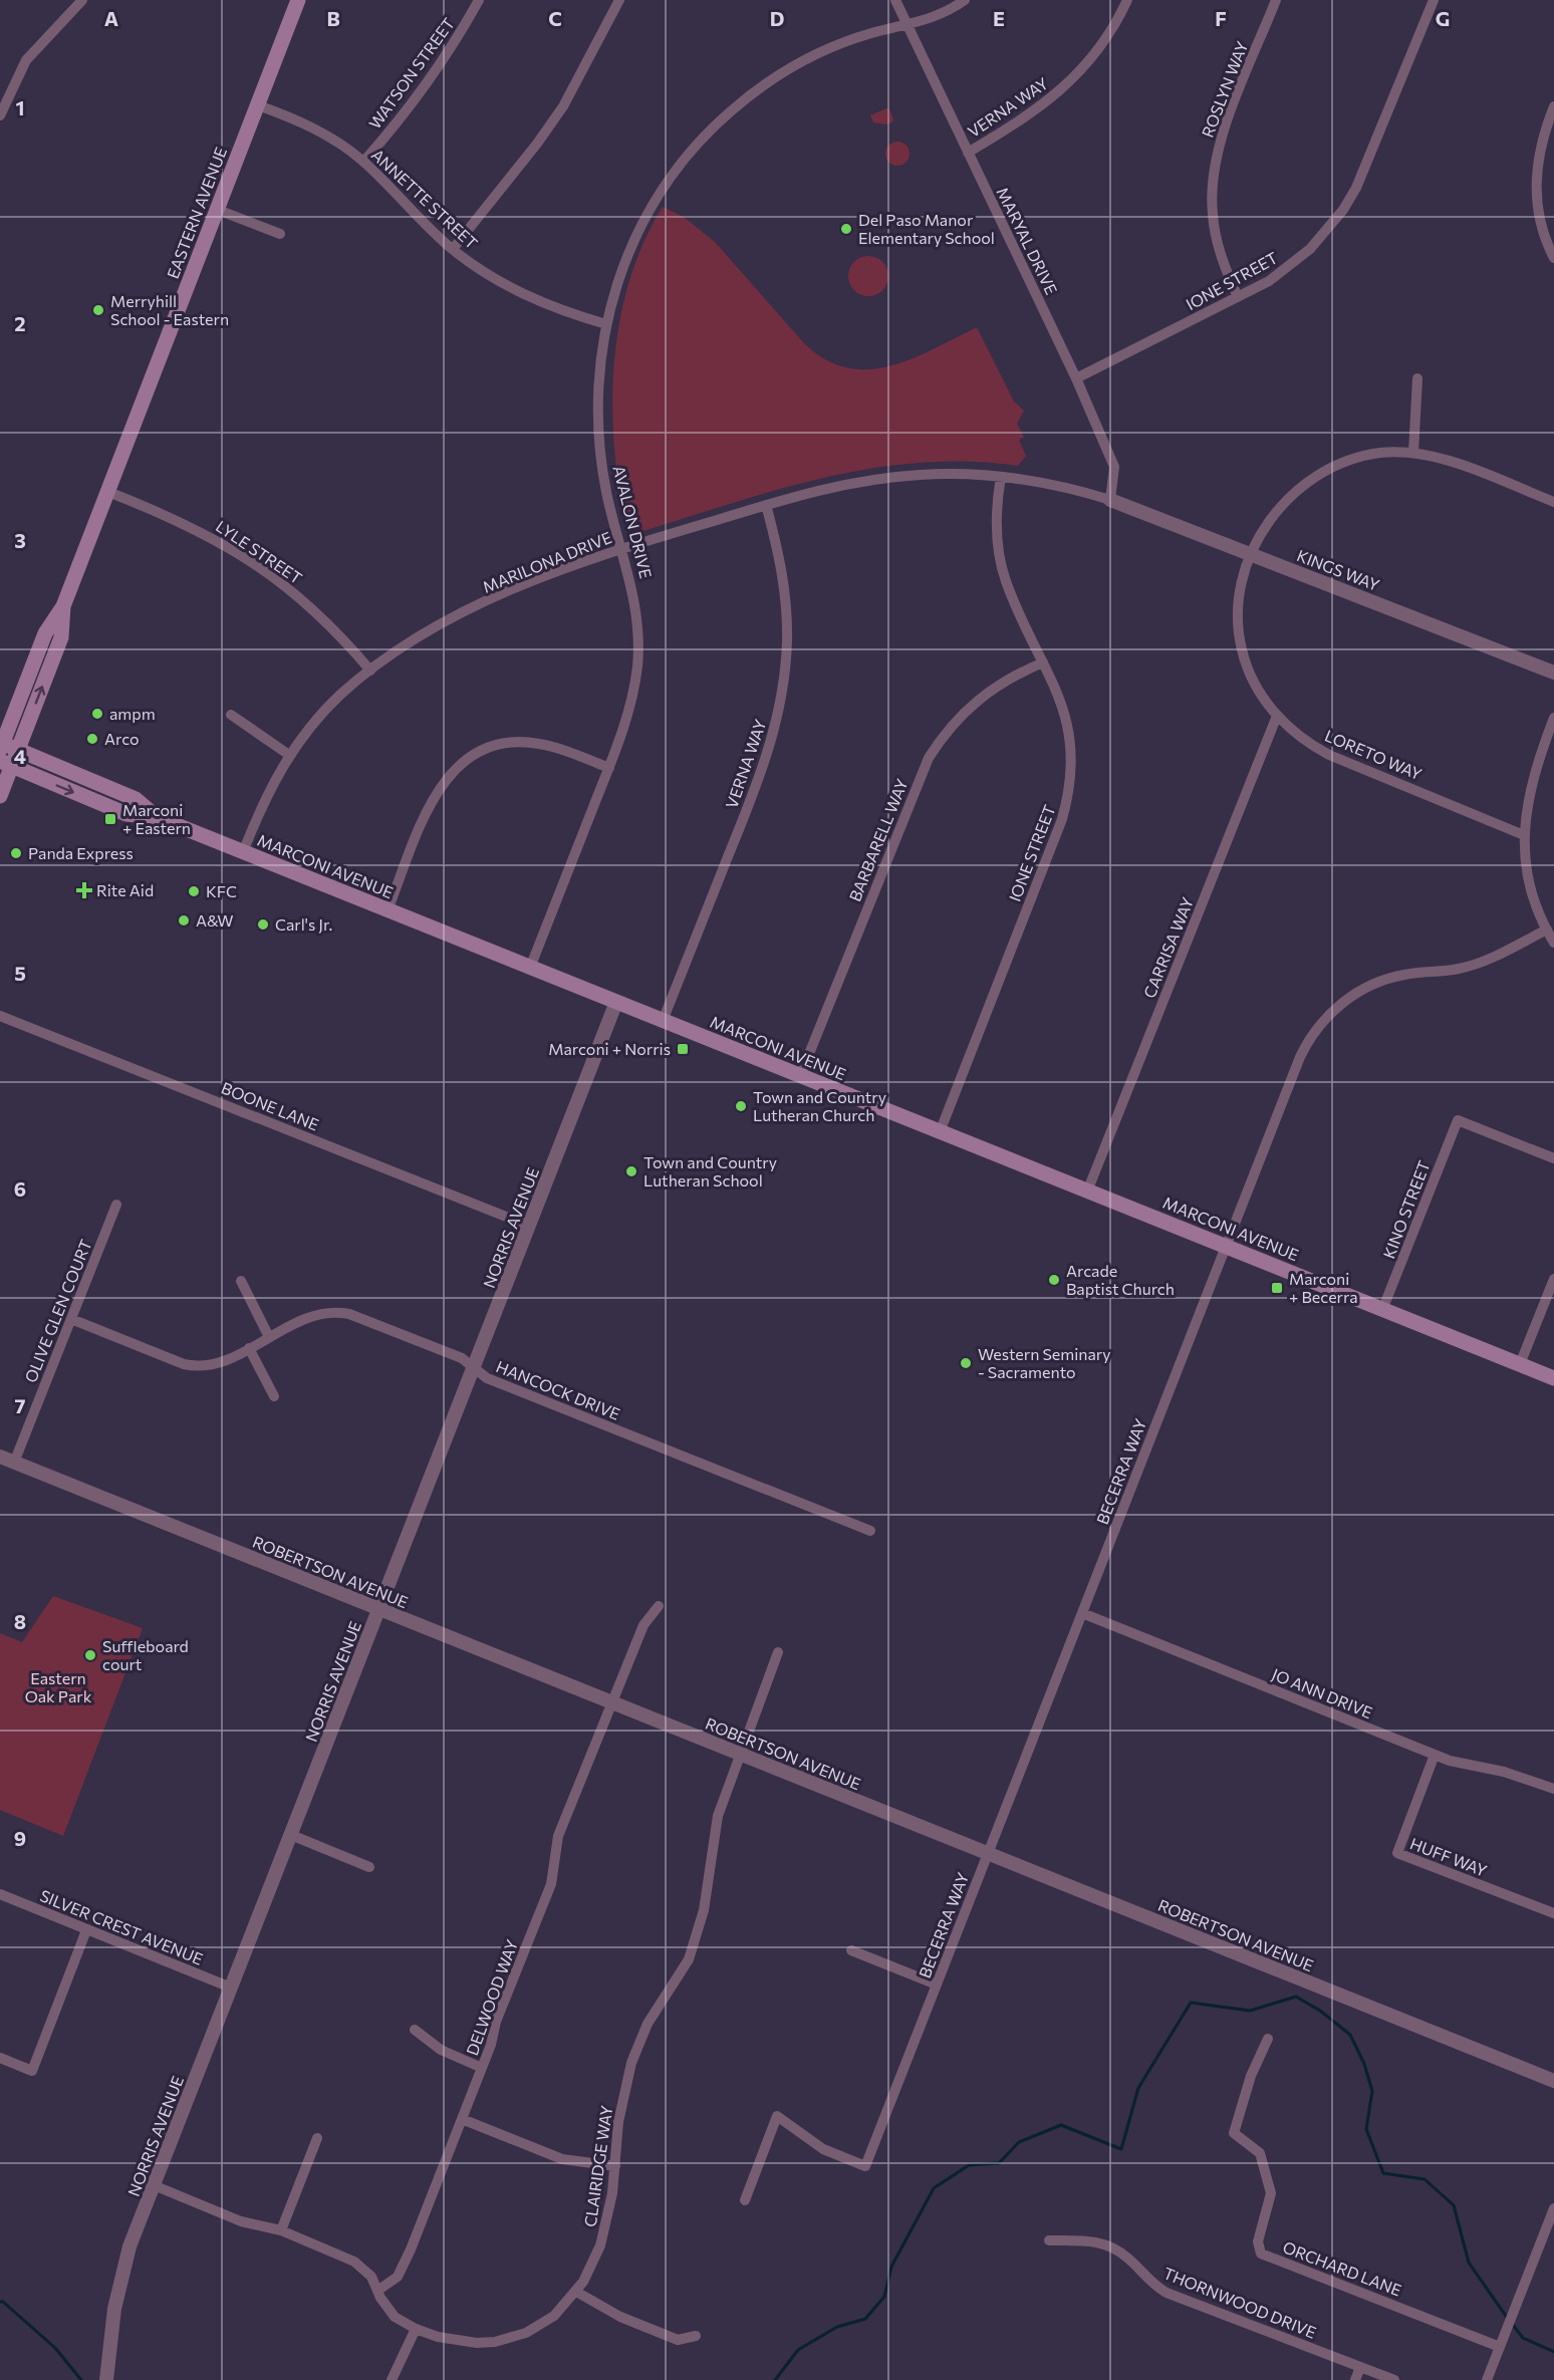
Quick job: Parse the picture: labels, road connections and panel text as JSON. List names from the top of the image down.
{
  "streets": {
    "main road": ["EASTERN AVENUE", "MARCONI AVENUE"],
    "street": [
      "WATSON STREET",
      "ROSLYN WAY",
      "VERNA WAY",
      "ANNETTE STREET",
      "MARYAL DRIVE",
      "IONE STREET",
      "AVALON DRIVE",
      "LYLE STREET",
      "MARILONA DRIVE",
      "KINGS WAY",
      "LORETO WAY",
      "BARBARELL WAY",
      "CARRISA WAY",
      "BOONE LANE",
      "KINO STREET",
      "NORRIS AVENUE",
      "OLIVE GLEN COURT",
      "HANCOCK DRIVE",
      "BECERRA WAY",
      "ROBERTSON AVENUE",
      "JO ANN DRIVE",
      "HUFF WAY",
      "SILVER CREST AVENUE",
      "DELWOOD WAY",
      "CLAIRIDGE WAY",
      "ORCHARD LANE",
      "THORNWOOD DRIVE"
    ]
  },
  "crossings": [
    ["WATSON STREET", "ANNETTE STREET"],
    ["ROSLYN WAY", "IONE STREET"],
    ["VERNA WAY", "MARYAL DRIVE"],
    ["VERNA WAY", "MARILONA DRIVE"],
    ["VERNA WAY", "MARCONI AVENUE"],
    ["ANNETTE STREET", "EASTERN AVENUE"],
    ["ANNETTE STREET", "AVALON DRIVE"],
    ["EASTERN AVENUE", "LYLE STREET"],
    ["EASTERN AVENUE", "MARCONI AVENUE"],
    ["MARYAL DRIVE", "IONE STREET"],
    ["MARYAL DRIVE", "AVALON DRIVE"],
    ["MARYAL DRIVE", "MARILONA DRIVE"],
    ["MARYAL DRIVE", "KINGS WAY"],
    ["IONE STREET", "MARILONA DRIVE"],
    ["IONE STREET", "BARBARELL WAY"],
    ["IONE STREET", "MARCONI AVENUE"],
    ["AVALON DRIVE", "MARILONA DRIVE"],
    ["AVALON DRIVE", "MARCONI AVENUE"],
    ["LYLE STREET", "MARILONA DRIVE"],
    ["MARILONA DRIVE", "KINGS WAY"],
    ["MARILONA DRIVE", "MARCONI AVENUE"],
    ["KINGS WAY", "LORETO WAY"],
    ["LORETO WAY", "CARRISA WAY"],
    ["BARBARELL WAY", "MARCONI AVENUE"],
    ["MARCONI AVENUE", "CARRISA WAY"],
    ["MARCONI AVENUE", "KINO STREET"],
    ["MARCONI AVENUE", "NORRIS AVENUE"],
    ["MARCONI AVENUE", "BECERRA WAY"],
    ["BOONE LANE", "NORRIS AVENUE"],
    ["NORRIS AVENUE", "HANCOCK DRIVE"],
    ["NORRIS AVENUE", "ROBERTSON AVENUE"],
    ["NORRIS AVENUE", "SILVER CREST AVENUE"],
    ["NORRIS AVENUE", "CLAIRIDGE WAY"],
    ["OLIVE GLEN COURT", "HANCOCK DRIVE"],
    ["OLIVE GLEN COURT", "ROBERTSON AVENUE"],
    ["BECERRA WAY", "ROBERTSON AVENUE"],
    ["BECERRA WAY", "JO ANN DRIVE"],
    ["ROBERTSON AVENUE", "DELWOOD WAY"],
    ["ROBERTSON AVENUE", "CLAIRIDGE WAY"],
    ["JO ANN DRIVE", "HUFF WAY"],
    ["DELWOOD WAY", "CLAIRIDGE WAY"]
  ],
  "parks": ["Eastern Oak Park"],
  "places": {
    "other": [
      "Del Paso Manor Elementary School",
      "Merryhill School - Eastern",
      "ampm",
      "Arco",
      "Panda Express",
      "KFC",
      "A&W",
      "Carl's Jr.",
      "Town and Country Lutheran Church",
      "Town and Country Lutheran School",
      "Arcade Baptist Church",
      "Western Seminary - Sacramento",
      "Suffleboard court"
    ],
    "transit": ["Marconi + Eastern", "Marconi + Norris", "Marconi + Becerra"],
    "health": ["Rite Aid"]
  },
  "grid": {
    "columns": [
      "A",
      "B",
      "C",
      "D",
      "E",
      "F",
      "G"
    ],
    "rows": [
      "1",
      "2",
      "3",
      "4",
      "5",
      "6",
      "7",
      "8",
      "9"
    ]
  }
}
